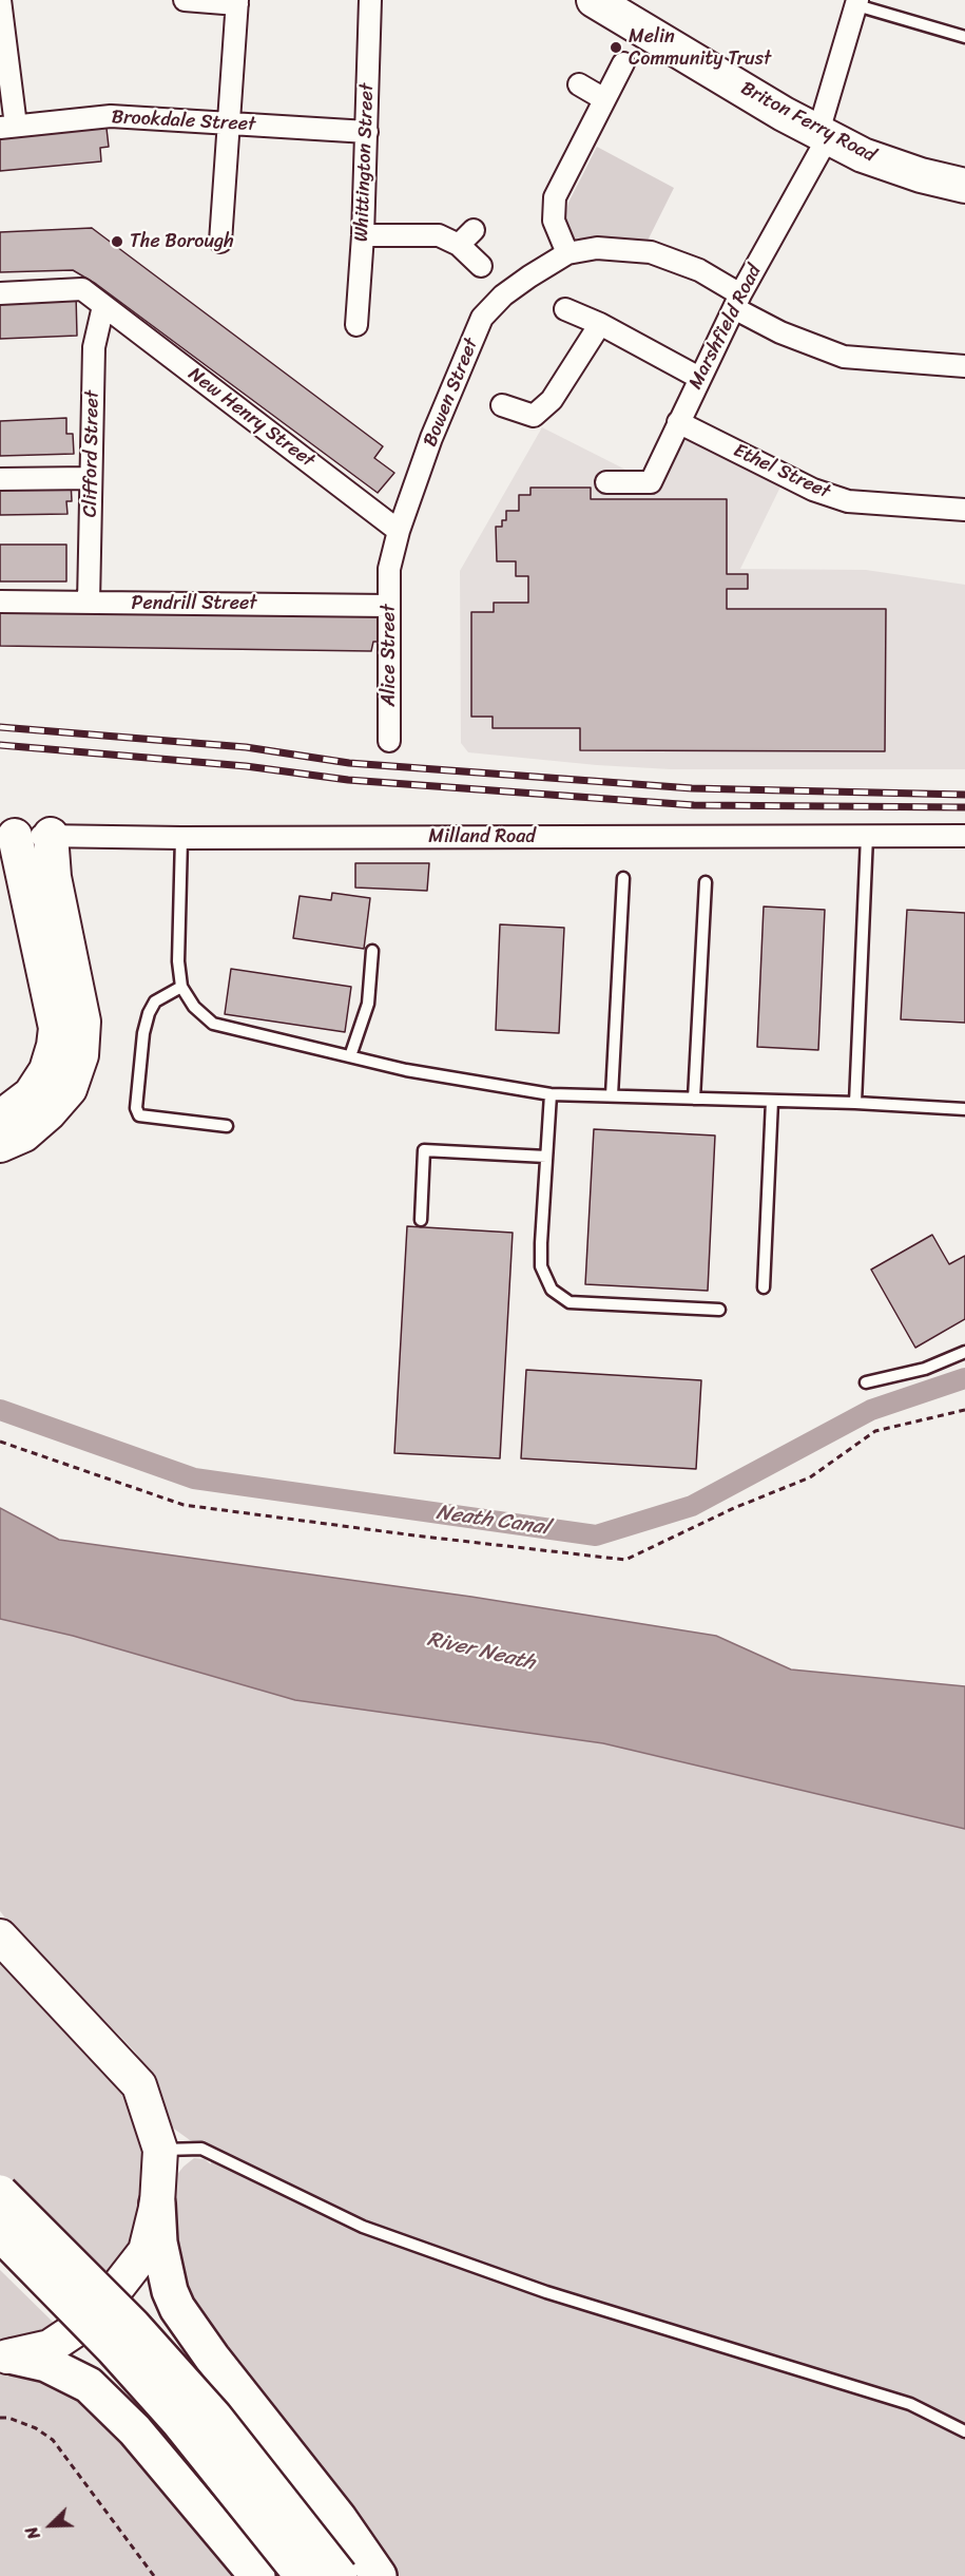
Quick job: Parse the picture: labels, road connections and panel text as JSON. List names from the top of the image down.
{
  "streets": {
    "main road": ["Briton Ferry Road"],
    "street": [
      "Brookdale Street",
      "Whittington Street",
      "Marshfield Road",
      "Bowen Street",
      "New Henry Street",
      "Clifford Street",
      "Ethel Street",
      "Pendrill Street",
      "Alice Street",
      "Milland Road"
    ]
  },
  "crossings": [
    ["Brookdale Street", "Whittington Street"],
    ["Briton Ferry Road", "Marshfield Road"],
    ["Marshfield Road", "Bowen Street"],
    ["Marshfield Road", "Ethel Street"],
    ["Bowen Street", "New Henry Street"],
    ["Bowen Street", "Alice Street"],
    ["New Henry Street", "Clifford Street"],
    ["Clifford Street", "Pendrill Street"],
    ["Pendrill Street", "Alice Street"]
  ],
  "water": ["Neath Canal", "River Neath"],
  "places": ["Melin Community Trust", "The Borough"],
  "north": "bottom left"
}
